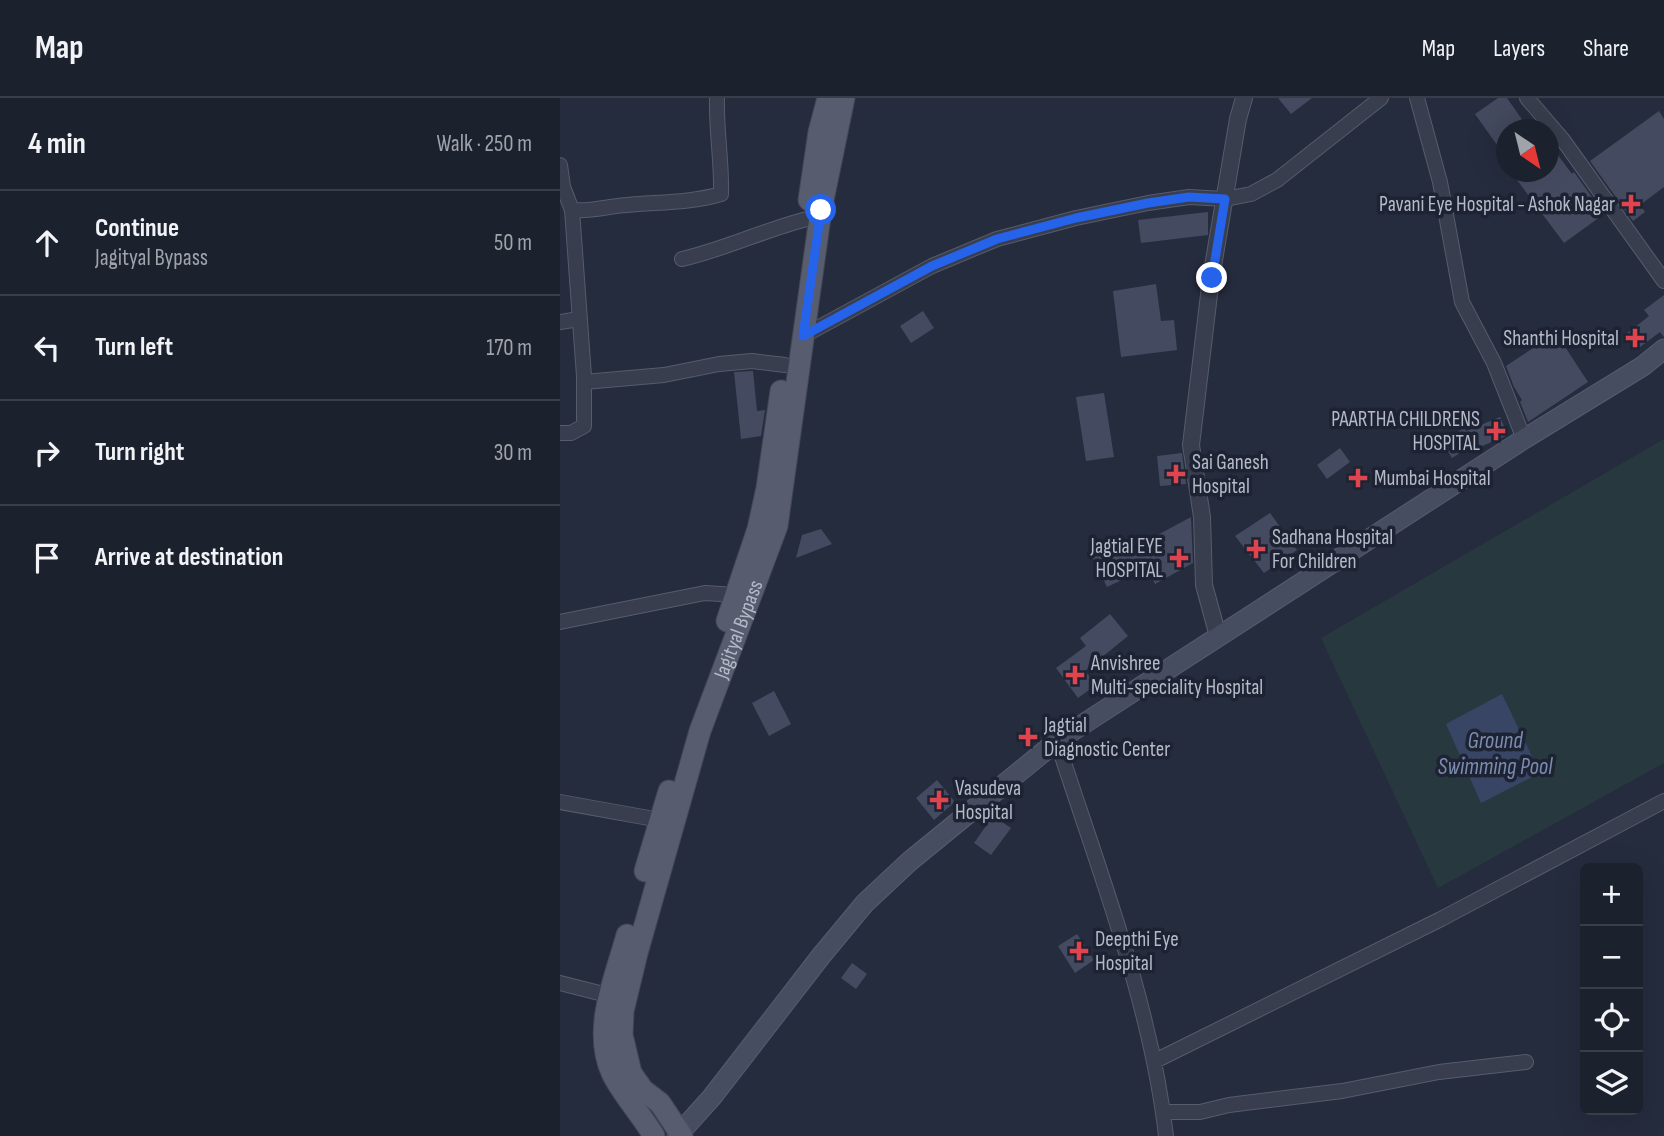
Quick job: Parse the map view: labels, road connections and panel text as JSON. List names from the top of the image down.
{
  "streets": {
    "main road": ["Jagityal Bypass"]
  },
  "water": ["Ground Swimming Pool"],
  "places": {
    "health": [
      "Pavani Eye Hospital - Ashok Nagar",
      "Shanthi Hospital",
      "PAARTHA CHILDRENS HOSPITAL",
      "Sai Ganesh Hospital",
      "Mumbai Hospital",
      "Sadhana Hospital For Children",
      "Jagtial EYE HOSPITAL",
      "Anvishree Multi-speciality Hospital",
      "Jagtial Diagnostic Center",
      "Vasudeva Hospital",
      "Deepthi Eye Hospital"
    ]
  },
  "north": "bottom right",
  "page": {
    "header": "Map",
    "nav": ["Map", "Layers", "Share"],
    "heading": ["4 min", "Walk · 250 m"],
    "list": [
      ["Continue", "Jagityal Bypass", "50 m"],
      ["Turn left", "170 m"],
      ["Turn right", "30 m"],
      "Arrive at destination"
    ],
    "map_buttons": ["+", "−"]
  }
}
